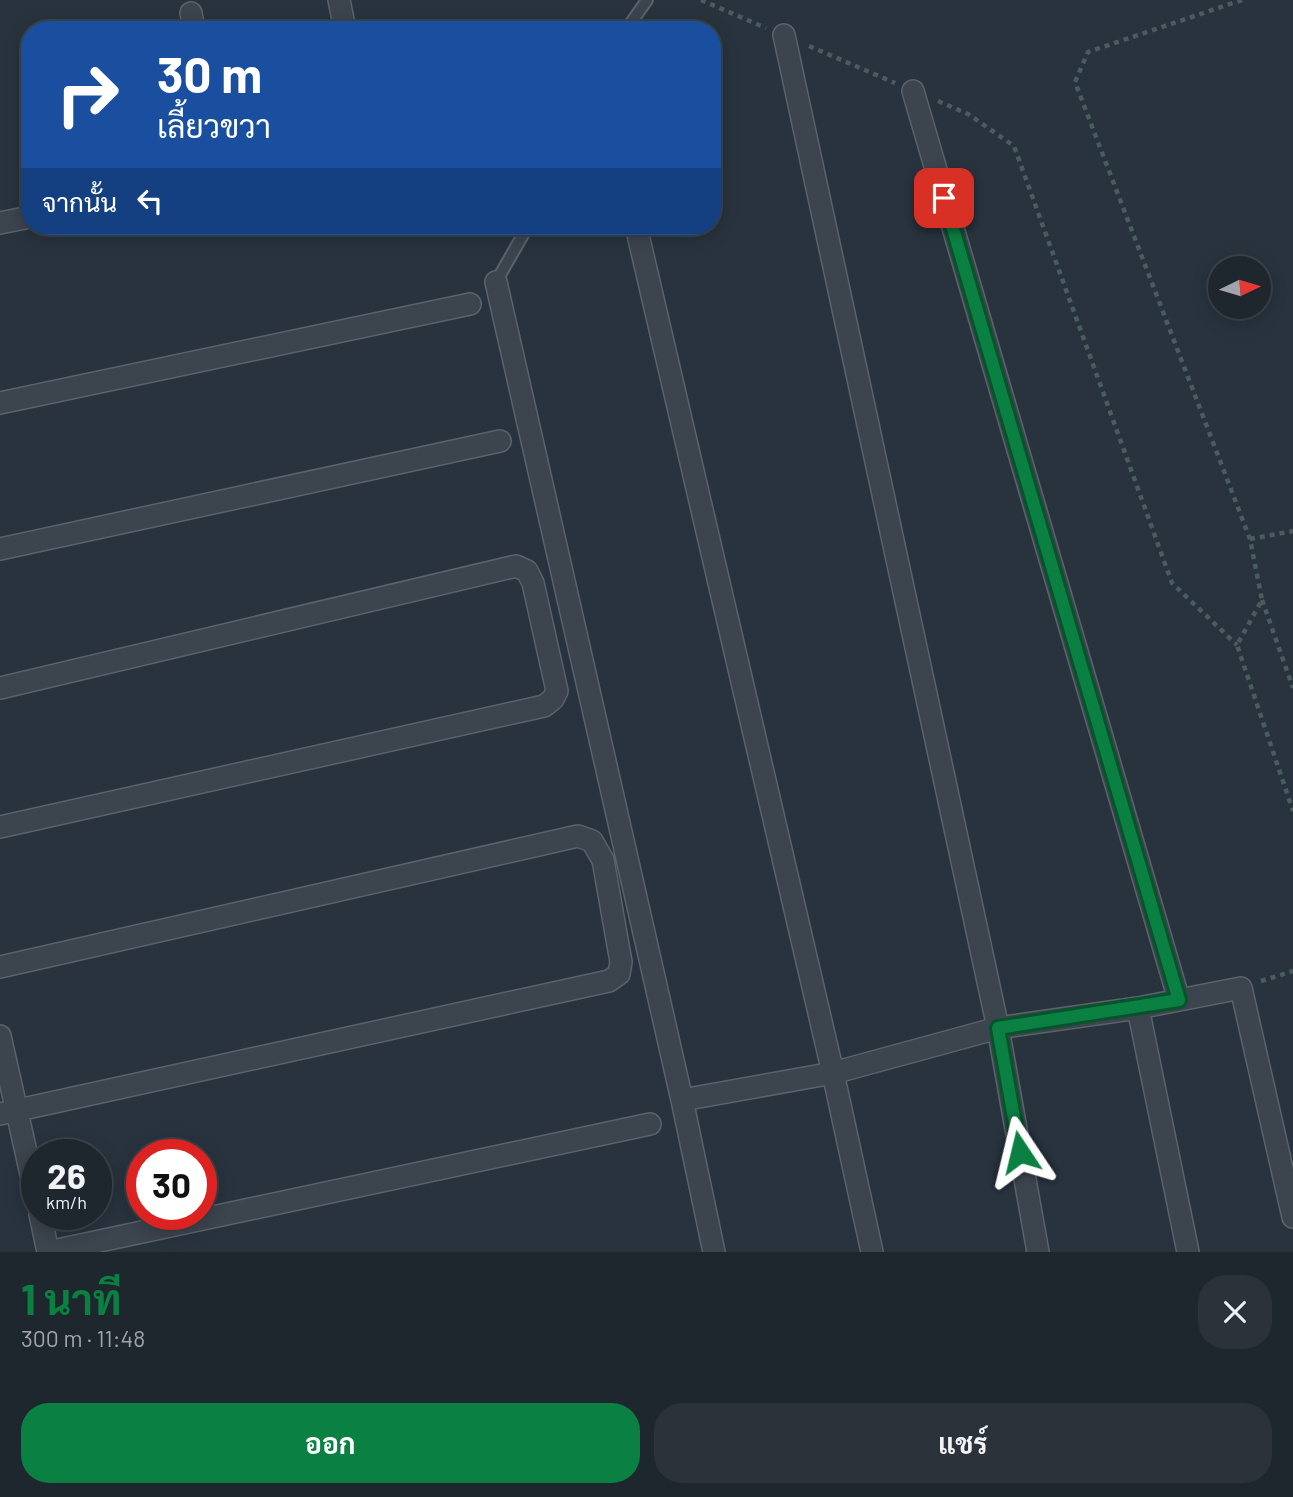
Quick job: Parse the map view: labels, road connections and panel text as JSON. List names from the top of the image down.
{
  "north": "right",
  "page": {
    "turn": ["30 m", "เลี้ยวขวา"],
    "then": "จากนั้น",
    "speed": "26 km/h",
    "limit": "30",
    "heading": ["1 นาที", "300 m · 11:48"],
    "buttons": ["ออก", "แชร์"]
  }
}
